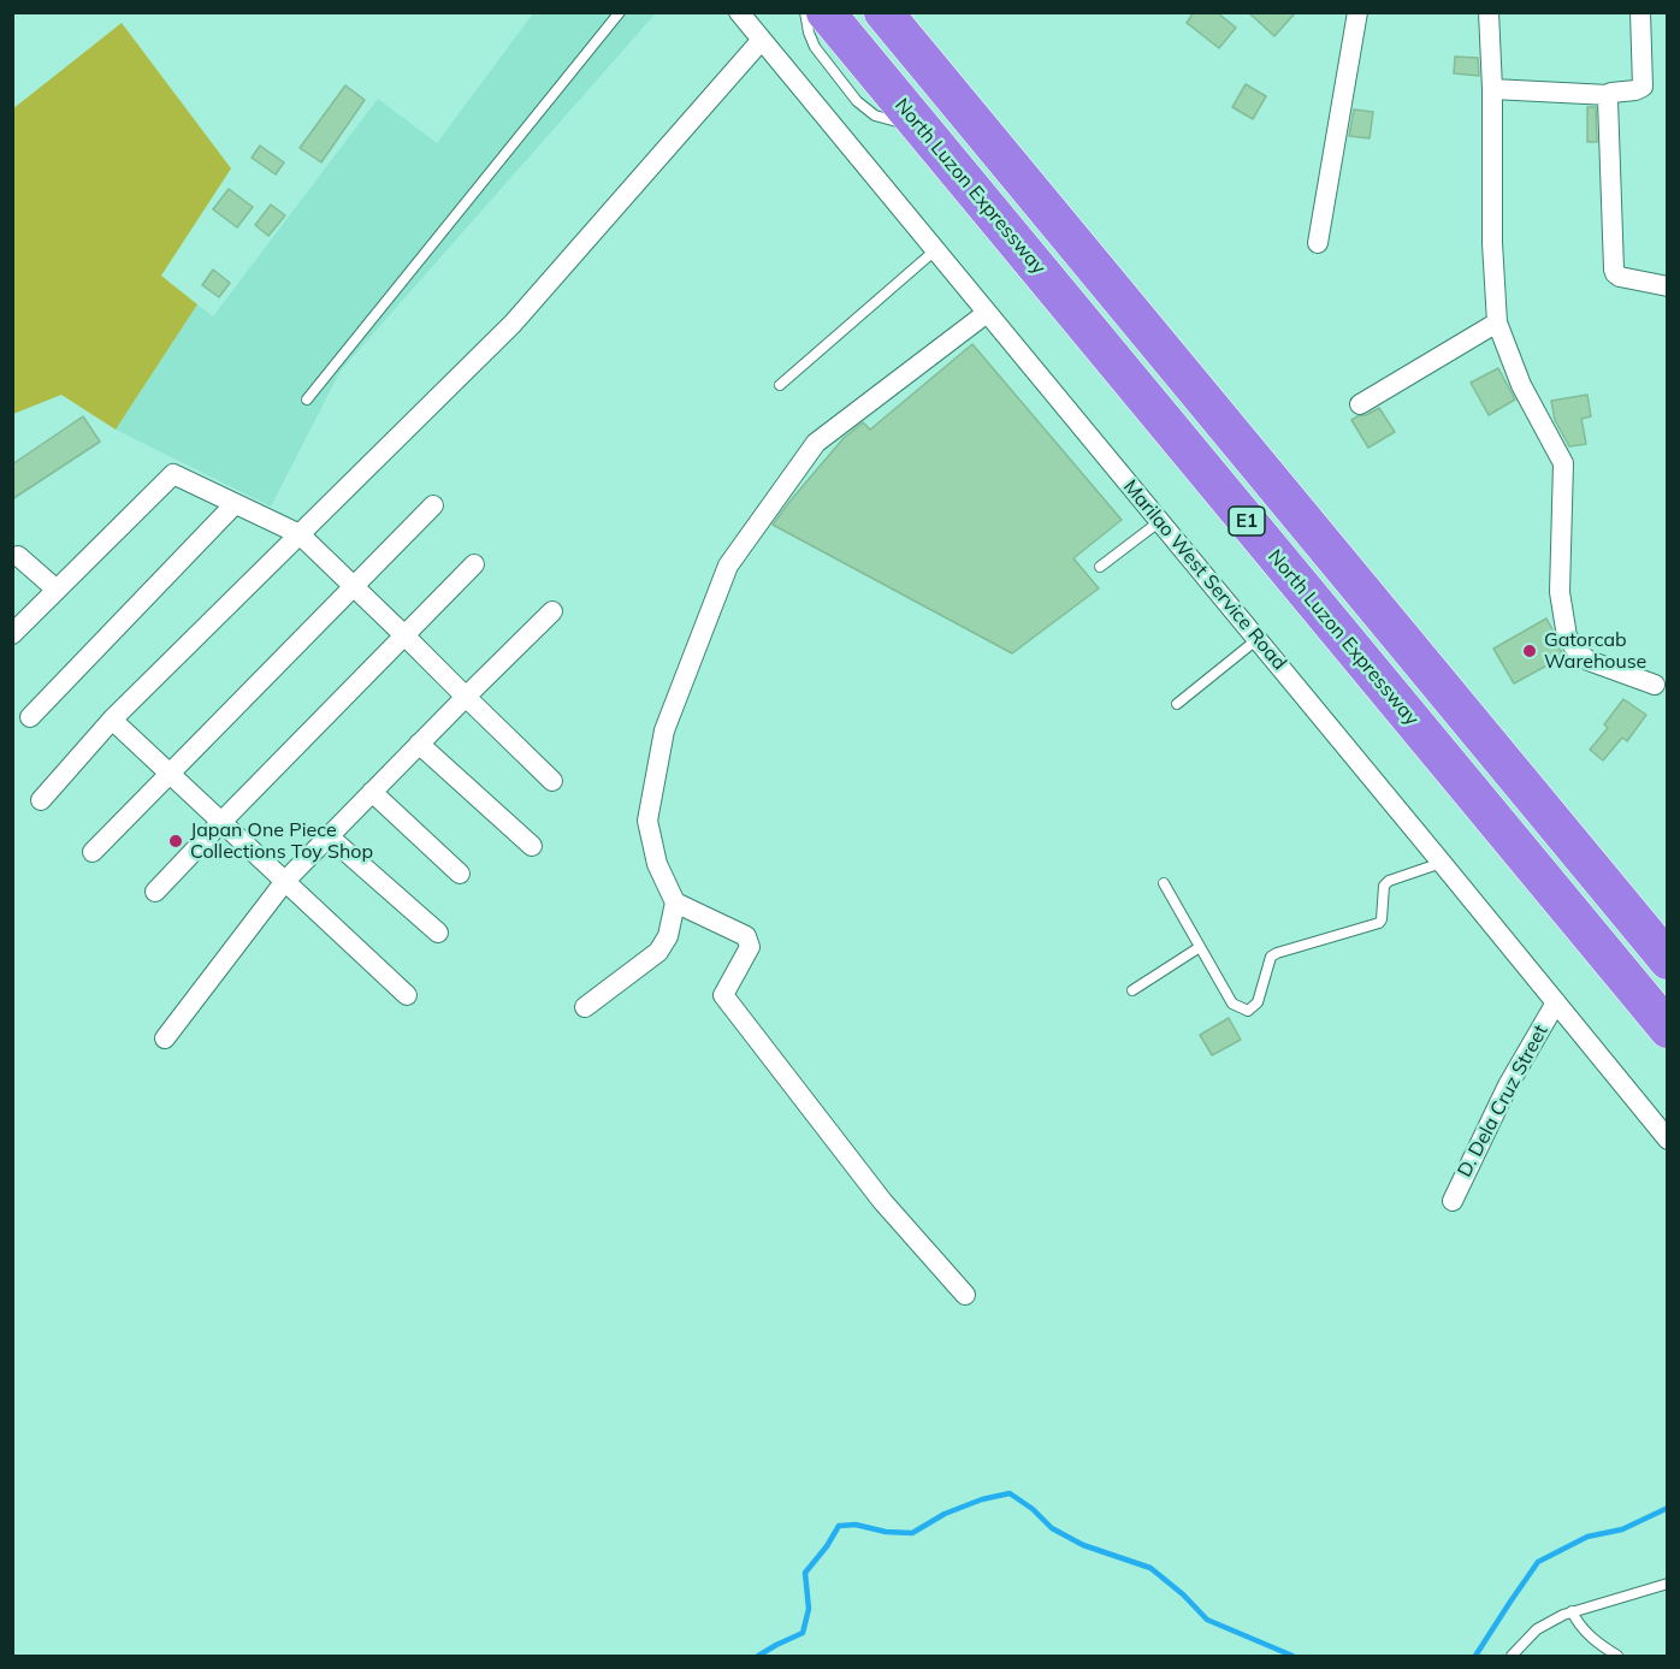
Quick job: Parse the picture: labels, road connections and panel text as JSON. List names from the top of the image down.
{
  "streets": {
    "highway": ["North Luzon Expressway", "E1"],
    "street": ["Marilao West Service Road", "D. Dela Cruz Street"]
  },
  "crossings": [
    ["Marilao West Service Road", "D. Dela Cruz Street"]
  ],
  "places": ["Gatorcab Warehouse", "Japan One Piece Collections Toy Shop"]
}
